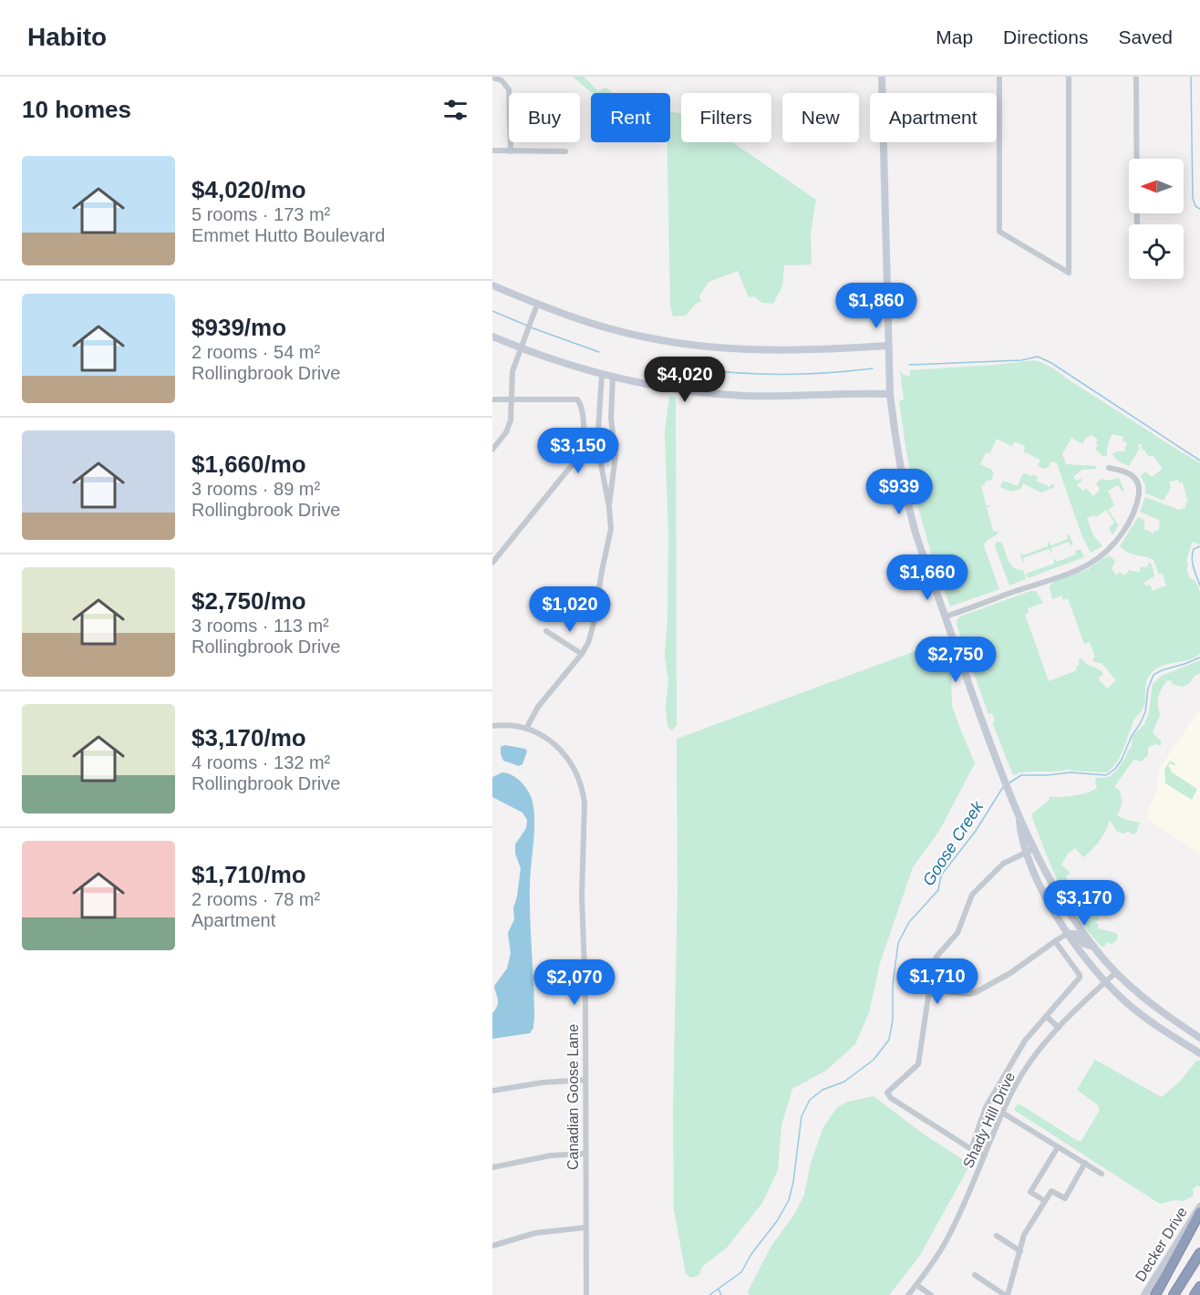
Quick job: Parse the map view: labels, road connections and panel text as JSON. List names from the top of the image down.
{
  "streets": {
    "main road": ["Decker Drive"],
    "street": ["Canadian Goose Lane", "Shady Hill Drive"]
  },
  "water": ["Goose Creek"],
  "north": "left",
  "page": {
    "header": "Habito",
    "nav": ["Map", "Directions", "Saved"],
    "heading": "10 homes",
    "chip": [
      "Buy",
      "Rent",
      "Filters",
      "New",
      "Apartment"
    ],
    "list": [
      {
        "name": "$4,020/mo",
        "note": "5 rooms · 173 m² · Emmet Hutto Boulevard"
      },
      {
        "name": "$939/mo",
        "note": "2 rooms · 54 m² · Rollingbrook Drive"
      },
      {
        "name": "$1,660/mo",
        "note": "3 rooms · 89 m² · Rollingbrook Drive"
      },
      {
        "name": "$2,750/mo",
        "note": "3 rooms · 113 m² · Rollingbrook Drive"
      },
      {
        "name": "$3,170/mo",
        "note": "4 rooms · 132 m² · Rollingbrook Drive"
      },
      {
        "name": "$1,710/mo",
        "note": "2 rooms · 78 m² · Apartment"
      }
    ],
    "price": [
      "$1,860",
      "$4,020",
      "$3,150",
      "$939",
      "$1,660",
      "$1,020",
      "$2,750",
      "$3,170",
      "$1,710",
      "$2,070"
    ]
  }
}
